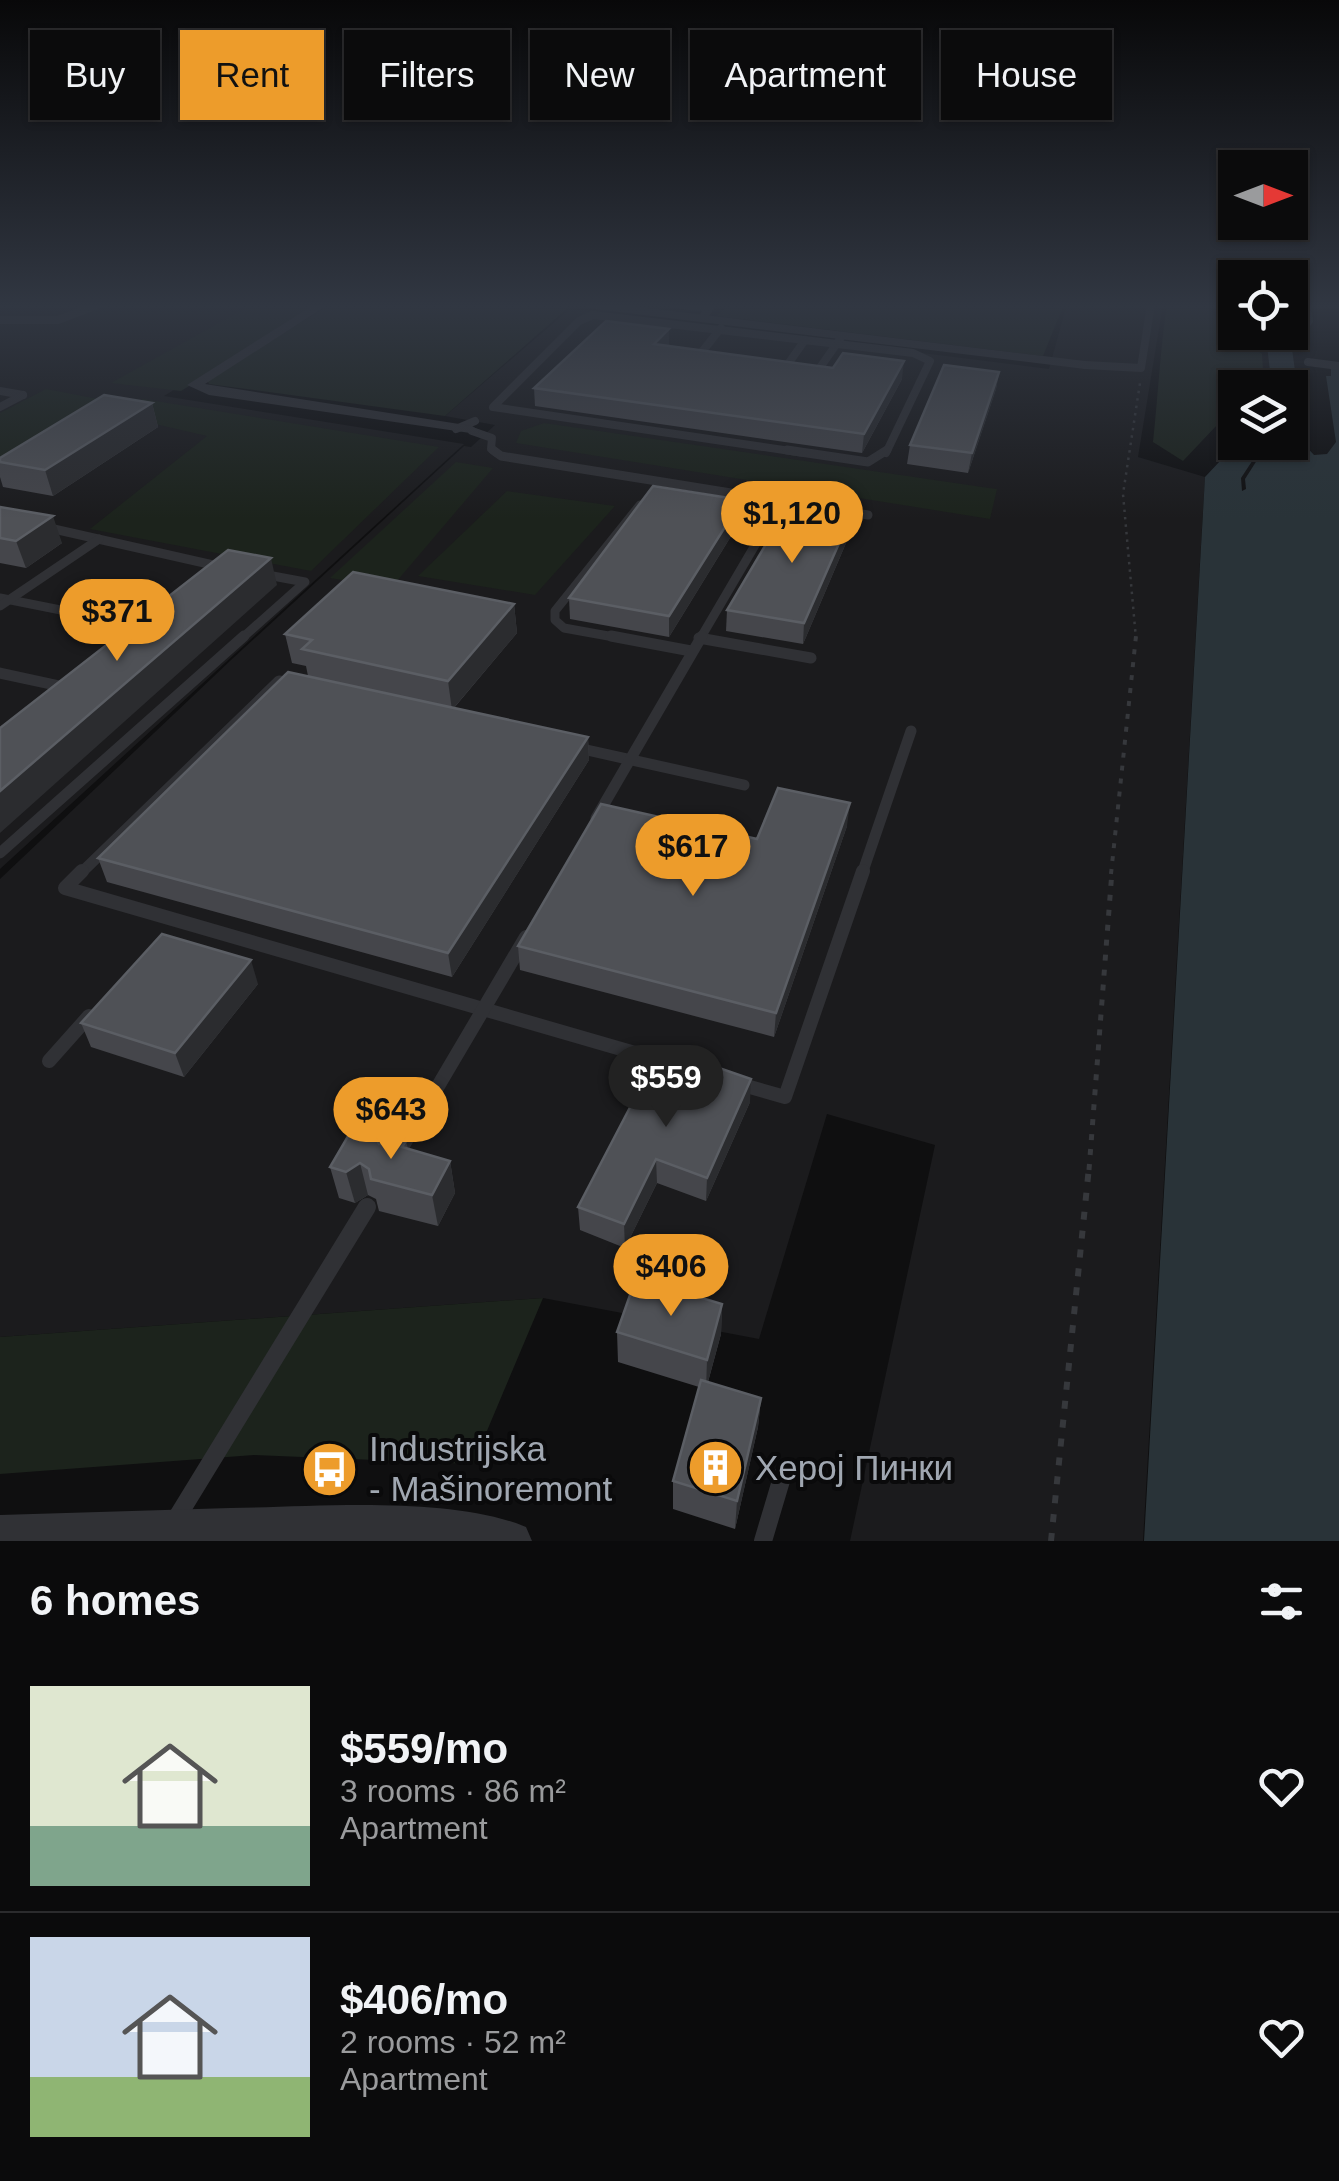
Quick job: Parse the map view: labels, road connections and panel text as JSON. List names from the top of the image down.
{
  "places": {
    "building": ["Херој Пинки"],
    "bus stop": ["Industrijska - Mašinoremont"]
  },
  "north": "right",
  "page": {
    "chip": [
      "Buy",
      "Rent",
      "Filters",
      "New",
      "Apartment",
      "House"
    ],
    "price": [
      "$1,120",
      "$371",
      "$617",
      "$559",
      "$643",
      "$406"
    ],
    "heading": "6 homes",
    "list": [
      {
        "name": "$559/mo",
        "note": "3 rooms · 86 m² · Apartment"
      },
      {
        "name": "$406/mo",
        "note": "2 rooms · 52 m² · Apartment"
      }
    ]
  }
}
